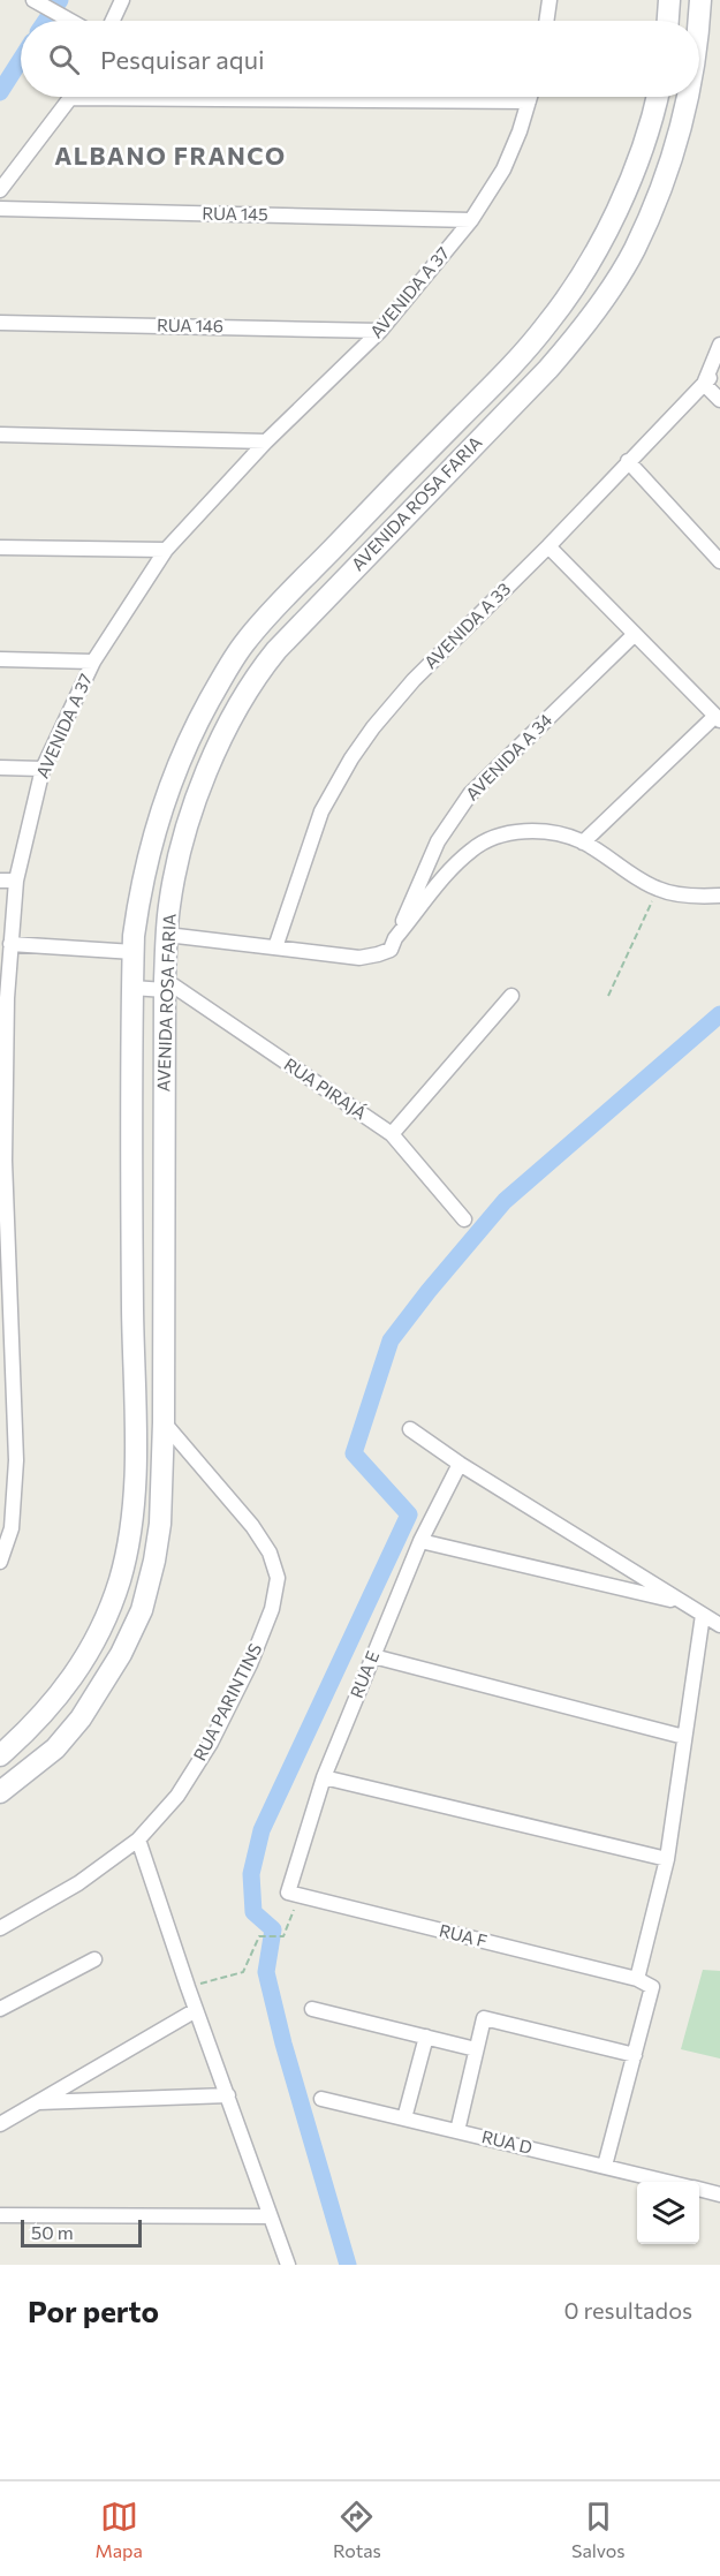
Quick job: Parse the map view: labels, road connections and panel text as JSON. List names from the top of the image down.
{
  "streets": {
    "street": [
      "RUA 145",
      "AVENIDA A 37",
      "RUA 146",
      "AVENIDA ROSA FARIA",
      "AVENIDA A 33",
      "AVENIDA A 34",
      "RUA PIRAJÁ",
      "RUA E",
      "RUA PARINTINS",
      "RUA F",
      "RUA D"
    ]
  },
  "crossings": [
    ["RUA 145", "AVENIDA A 37"],
    ["AVENIDA A 37", "RUA 146"],
    ["AVENIDA ROSA FARIA", "RUA PIRAJÁ"],
    ["AVENIDA ROSA FARIA", "RUA PARINTINS"],
    ["RUA E", "RUA F"]
  ],
  "districts": ["ALBANO FRANCO"],
  "scale_bar": "50 m",
  "page": {
    "search": "Pesquisar aqui",
    "scale": "50 m",
    "heading": ["Por perto", "0 resultados"],
    "nav": ["Mapa", "Rotas", "Salvos"]
  }
}
